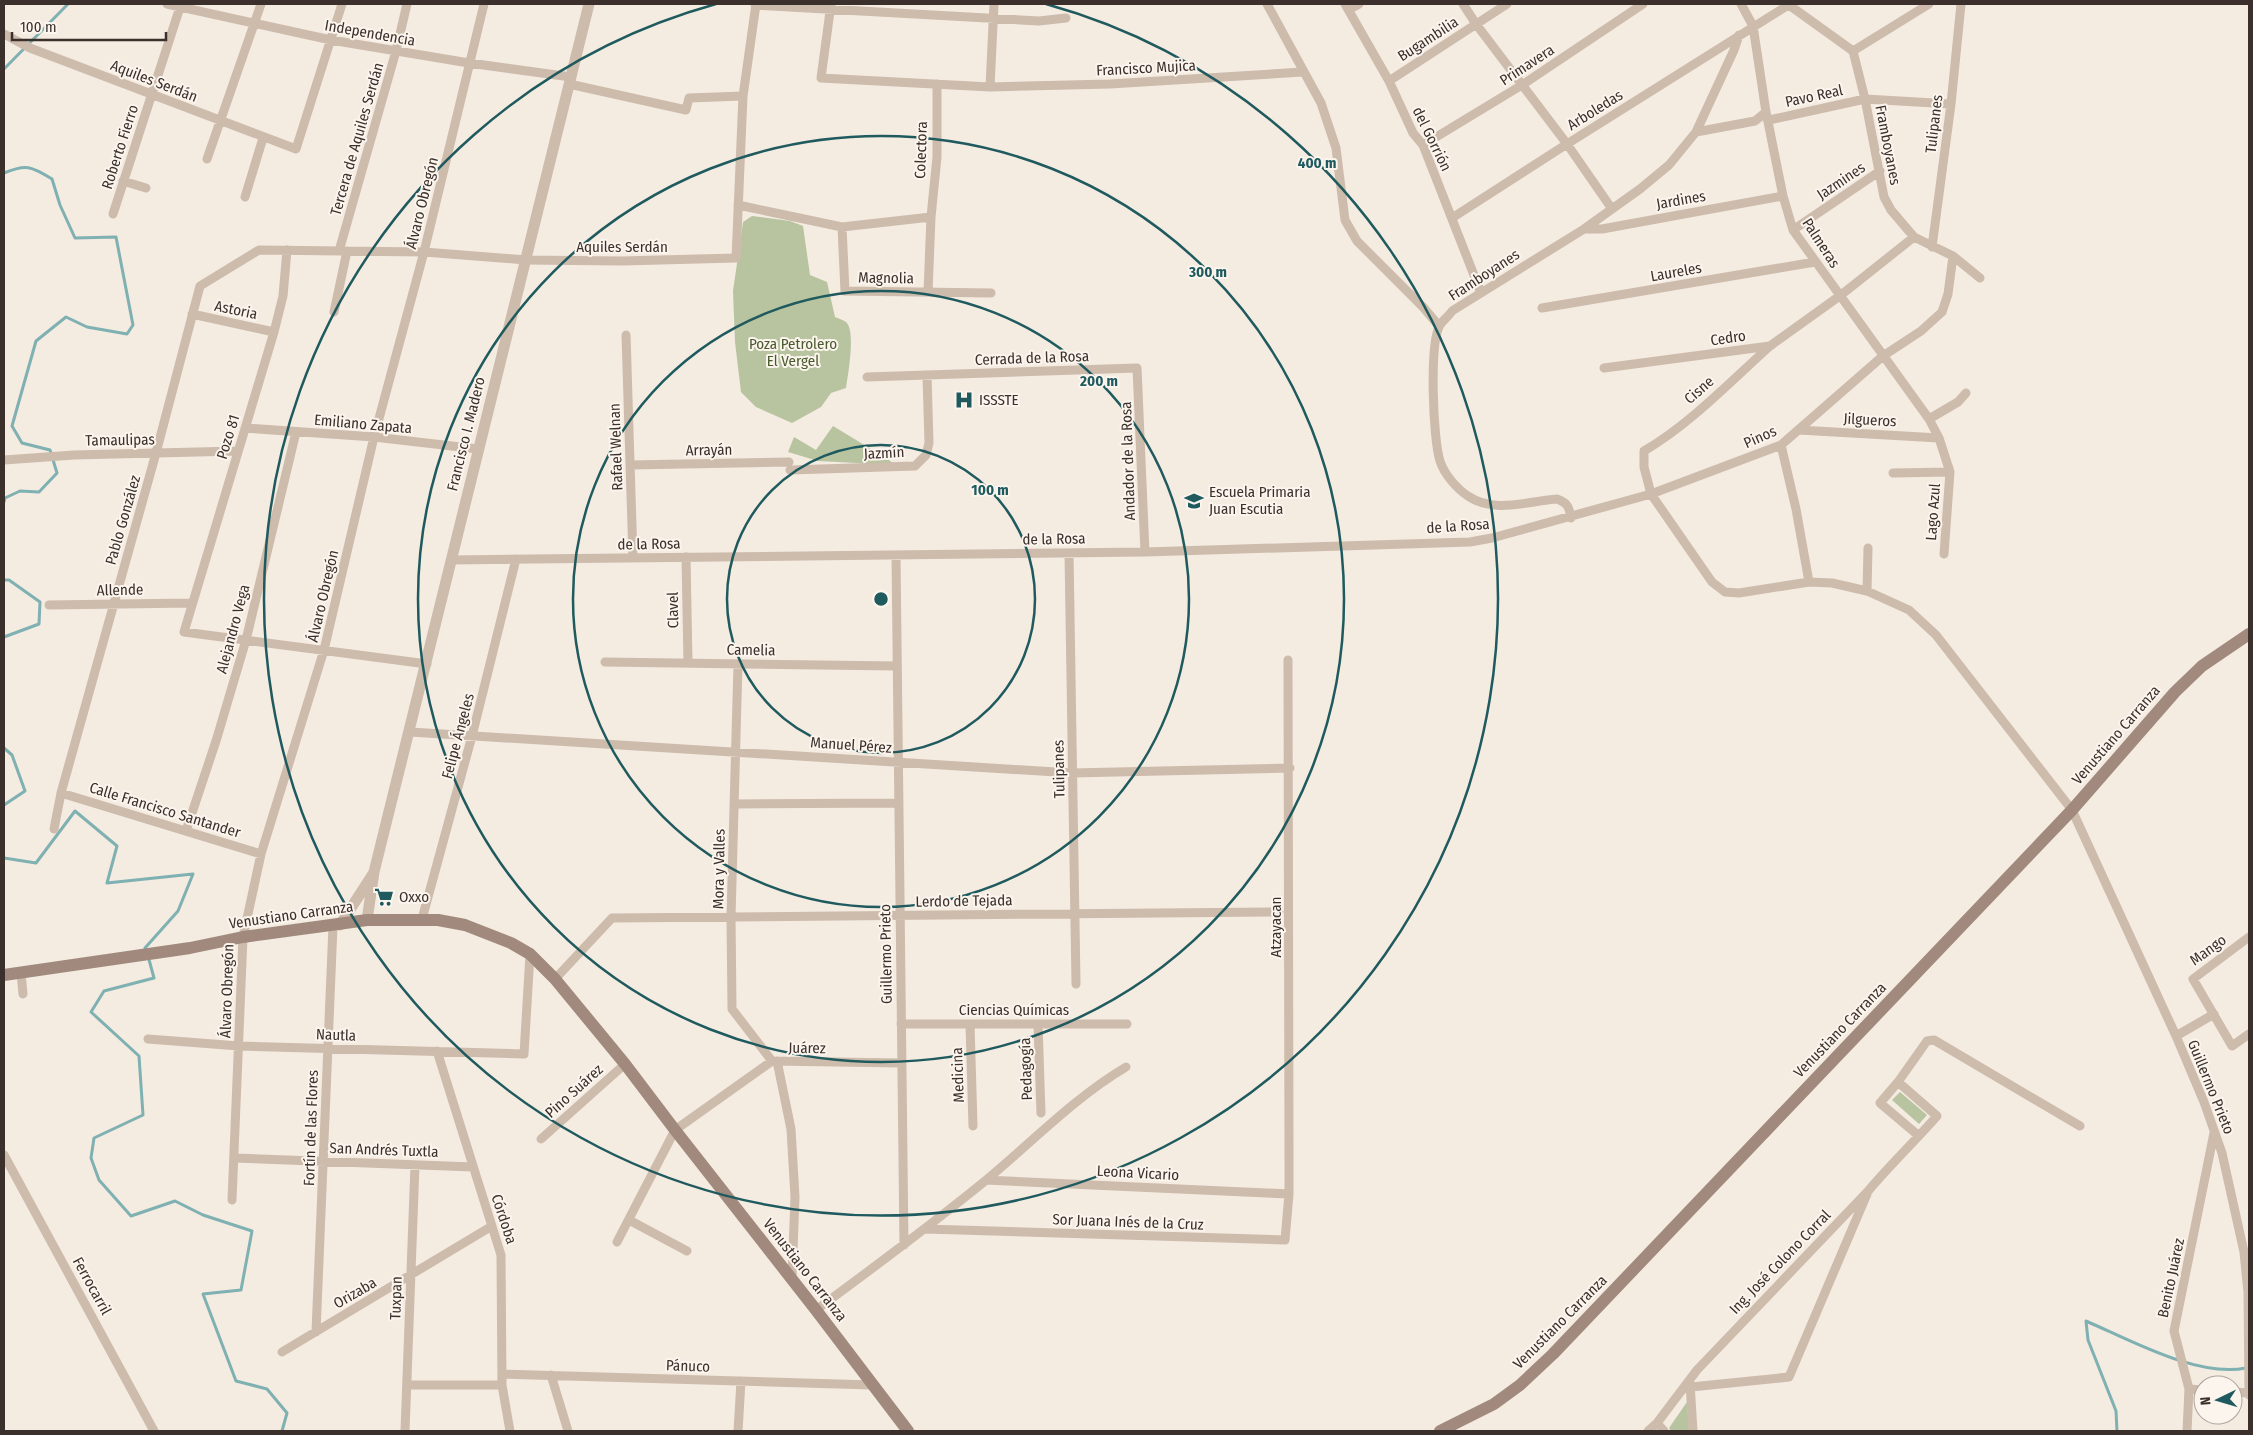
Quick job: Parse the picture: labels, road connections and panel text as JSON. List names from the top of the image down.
{
  "streets": {
    "main road": ["Venustiano Carranza"],
    "street": [
      "Independencia",
      "Bugambilia",
      "Primavera",
      "Francisco Mujica",
      "Aquiles Serdán",
      "Pavo Real",
      "Arboledas",
      "Tulipanes",
      "Tercera de Aquiles Serdán",
      "del Gorrión",
      "Framboyanes",
      "Roberto Fierro",
      "Colectora",
      "Jazmines",
      "Jardines",
      "Álvaro Obregón",
      "Palmeras",
      "Laureles",
      "Magnolia",
      "Astoria",
      "Cedro",
      "Cerrada de la Rosa",
      "Cisne",
      "Jilgueros",
      "Emiliano Zapata",
      "Francisco I. Madero",
      "Pozo 81",
      "Pinos",
      "Tamaulipas",
      "Rafael Welnan",
      "Arrayán",
      "Jazmín",
      "Andador de la Rosa",
      "Lago Azul",
      "Pablo González",
      "de la Rosa",
      "Allende",
      "Clavel",
      "Alejandro Vega",
      "Camelia",
      "Felipe Ángeles",
      "Manuel Pérez",
      "Calle Francisco Santander",
      "Mora y Valles",
      "Lerdo de Tejada",
      "Atzayacan",
      "Mango",
      "Guillermo Prieto",
      "Ciencias Químicas",
      "Nautla",
      "Juárez",
      "Pedagogía",
      "Medicina",
      "Pino Suárez",
      "Fortín de las Flores",
      "San Andrés Tuxtla",
      "Leona Vicario",
      "Córdoba",
      "Sor Juana Inés de la Cruz",
      "Ing. José Colono Corral",
      "Benito Juárez",
      "Ferrocarril",
      "Orizaba",
      "Tuxpan",
      "Pánuco"
    ]
  },
  "crossings": [
    ["Independencia", "Aquiles Serdán"],
    ["Independencia", "Tercera de Aquiles Serdán"],
    ["Independencia", "Roberto Fierro"],
    ["Independencia", "Álvaro Obregón"],
    ["Independencia", "Francisco I. Madero"],
    ["Bugambilia", "del Gorrión"],
    ["Primavera", "del Gorrión"],
    ["Francisco Mujica", "Colectora"],
    ["Aquiles Serdán", "Tercera de Aquiles Serdán"],
    ["Aquiles Serdán", "Roberto Fierro"],
    ["Aquiles Serdán", "Álvaro Obregón"],
    ["Aquiles Serdán", "Francisco I. Madero"],
    ["Aquiles Serdán", "Pozo 81"],
    ["Aquiles Serdán", "Pablo González"],
    ["Pavo Real", "Tulipanes"],
    ["Pavo Real", "Framboyanes"],
    ["Pavo Real", "Palmeras"],
    ["Arboledas", "del Gorrión"],
    ["Arboledas", "Framboyanes"],
    ["Arboledas", "Palmeras"],
    ["Tulipanes", "Framboyanes"],
    ["Tulipanes", "de la Rosa"],
    ["Tulipanes", "Manuel Pérez"],
    ["Tulipanes", "Lerdo de Tejada"],
    ["del Gorrión", "Framboyanes"],
    ["Framboyanes", "Jazmines"],
    ["Framboyanes", "Jardines"],
    ["Framboyanes", "Pinos"],
    ["Colectora", "Magnolia"],
    ["Jazmines", "Palmeras"],
    ["Jardines", "Palmeras"],
    ["Álvaro Obregón", "Emiliano Zapata"],
    ["Álvaro Obregón", "Venustiano Carranza"],
    ["Álvaro Obregón", "Calle Francisco Santander"],
    ["Álvaro Obregón", "Nautla"],
    ["Álvaro Obregón", "San Andrés Tuxtla"],
    ["Palmeras", "Laureles"],
    ["Palmeras", "Cedro"],
    ["Palmeras", "Jilgueros"],
    ["Palmeras", "Pinos"],
    ["Palmeras", "Lago Azul"],
    ["Astoria", "Pozo 81"],
    ["Astoria", "Pablo González"],
    ["Cedro", "Cisne"],
    ["Cerrada de la Rosa", "Jazmín"],
    ["Cerrada de la Rosa", "Andador de la Rosa"],
    ["Cisne", "Guillermo Prieto"],
    ["Jilgueros", "Pinos"],
    ["Jilgueros", "Lago Azul"],
    ["Emiliano Zapata", "Francisco I. Madero"],
    ["Emiliano Zapata", "Pozo 81"],
    ["Emiliano Zapata", "Alejandro Vega"],
    ["Francisco I. Madero", "de la Rosa"],
    ["Francisco I. Madero", "Venustiano Carranza"],
    ["Francisco I. Madero", "Manuel Pérez"],
    ["Francisco I. Madero", "Fortín de las Flores"],
    ["Pozo 81", "Tamaulipas"],
    ["Pozo 81", "Allende"],
    ["Pozo 81", "Alejandro Vega"],
    ["Pinos", "de la Rosa"],
    ["Pinos", "Guillermo Prieto"],
    ["Tamaulipas", "Pablo González"],
    ["Rafael Welnan", "Arrayán"],
    ["Rafael Welnan", "de la Rosa"],
    ["Arrayán", "Jazmín"],
    ["Andador de la Rosa", "de la Rosa"],
    ["Pablo González", "Allende"],
    ["Pablo González", "Calle Francisco Santander"],
    ["de la Rosa", "Clavel"],
    ["de la Rosa", "Felipe Ángeles"],
    ["de la Rosa", "Guillermo Prieto"],
    ["Clavel", "Camelia"],
    ["Alejandro Vega", "Calle Francisco Santander"],
    ["Camelia", "Mora y Valles"],
    ["Camelia", "Guillermo Prieto"],
    ["Venustiano Carranza", "Felipe Ángeles"],
    ["Venustiano Carranza", "Lerdo de Tejada"],
    ["Venustiano Carranza", "Guillermo Prieto"],
    ["Venustiano Carranza", "Nautla"],
    ["Venustiano Carranza", "Juárez"],
    ["Venustiano Carranza", "Pino Suárez"],
    ["Venustiano Carranza", "Fortín de las Flores"],
    ["Venustiano Carranza", "Pánuco"],
    ["Felipe Ángeles", "Manuel Pérez"],
    ["Manuel Pérez", "Mora y Valles"],
    ["Manuel Pérez", "Atzayacan"],
    ["Manuel Pérez", "Guillermo Prieto"],
    ["Mora y Valles", "Lerdo de Tejada"],
    ["Mora y Valles", "Juárez"],
    ["Lerdo de Tejada", "Guillermo Prieto"],
    ["Atzayacan", "Leona Vicario"],
    ["Atzayacan", "Sor Juana Inés de la Cruz"],
    ["Guillermo Prieto", "Ciencias Químicas"],
    ["Guillermo Prieto", "Juárez"],
    ["Guillermo Prieto", "Benito Juárez"],
    ["Ciencias Químicas", "Pedagogía"],
    ["Ciencias Químicas", "Medicina"],
    ["Nautla", "Fortín de las Flores"],
    ["Nautla", "Córdoba"],
    ["Fortín de las Flores", "San Andrés Tuxtla"],
    ["Fortín de las Flores", "Orizaba"],
    ["San Andrés Tuxtla", "Córdoba"],
    ["San Andrés Tuxtla", "Tuxpan"],
    ["Leona Vicario", "Sor Juana Inés de la Cruz"],
    ["Córdoba", "Orizaba"],
    ["Córdoba", "Pánuco"],
    ["Orizaba", "Tuxpan"]
  ],
  "parks": ["Poza Petrolero El Vergel"],
  "places": {
    "hospital": ["ISSSTE"],
    "school or university": ["Escuela Primaria Juan Escutia"],
    "supermarket": ["Oxxo"]
  },
  "scale_bar": "100 m",
  "north": "left",
  "rings": [
    "400 m",
    "300 m",
    "200 m",
    "100 m"
  ]
}
